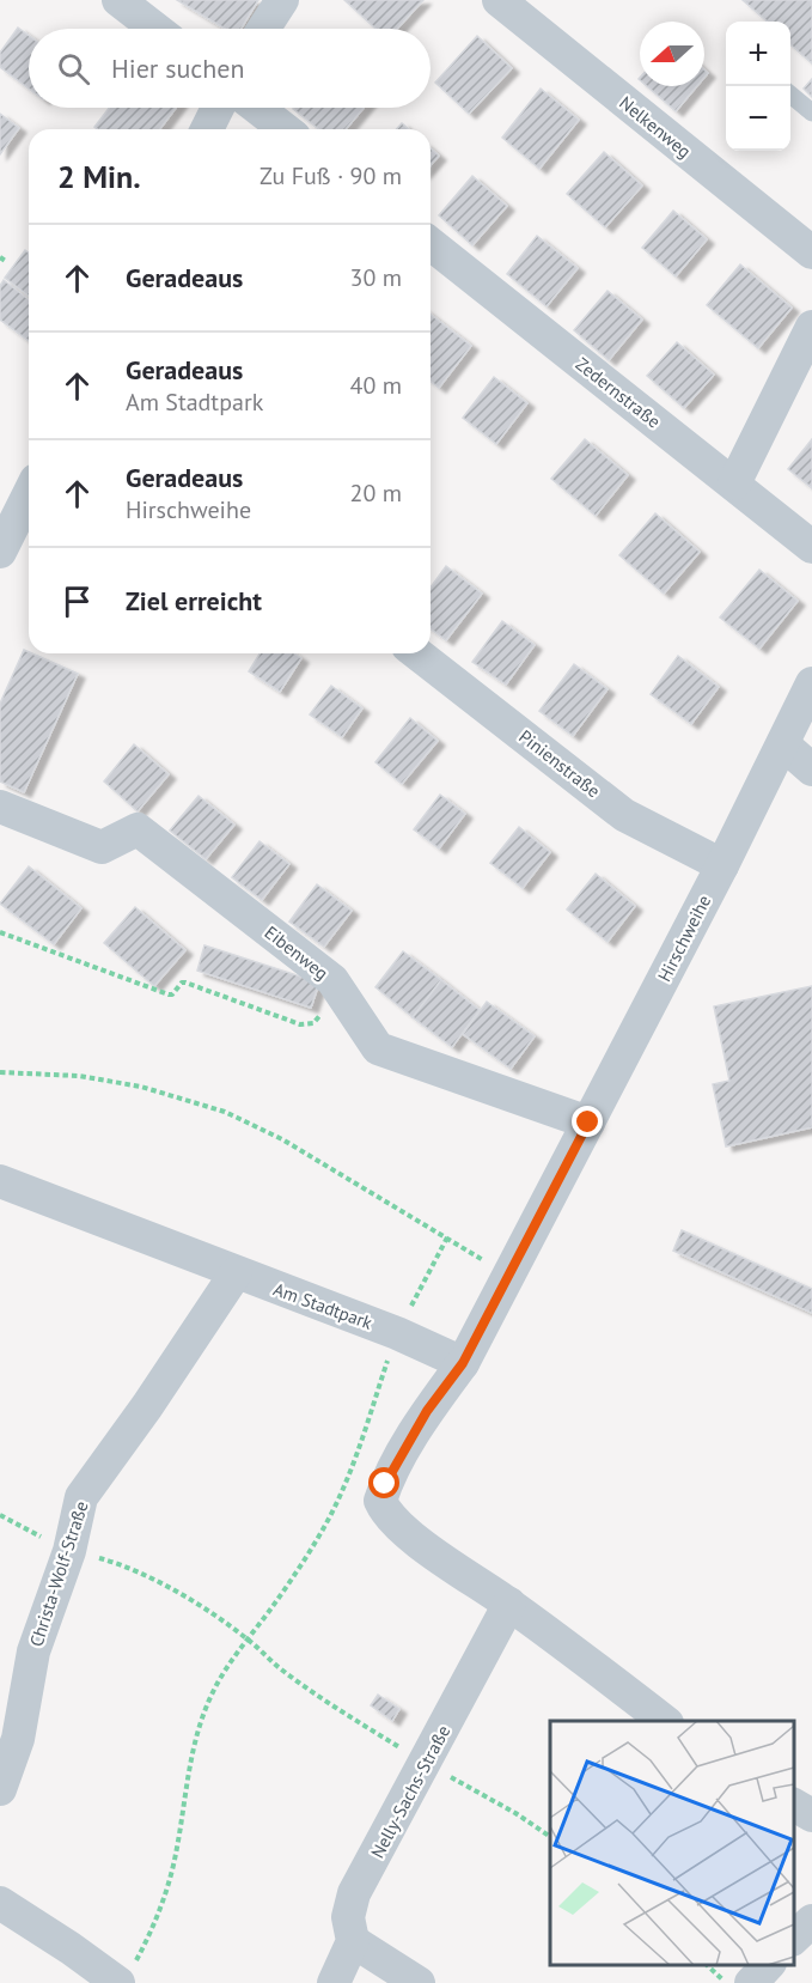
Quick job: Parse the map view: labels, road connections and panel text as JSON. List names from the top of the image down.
{
  "streets": {
    "street": [
      "Nelkenweg",
      "Zedernstraße",
      "Pinienstraße",
      "Hirschweihe",
      "Eibenweg",
      "Am Stadtpark",
      "Christa-Wolf-Straße",
      "Nelly-Sachs-Straße"
    ]
  },
  "crossings": [
    ["Pinienstraße", "Hirschweihe"],
    ["Hirschweihe", "Eibenweg"],
    ["Am Stadtpark", "Christa-Wolf-Straße"]
  ],
  "north": "left",
  "page": {
    "map_buttons": ["+", "−"],
    "search": "Hier suchen",
    "heading": ["2 Min.", "Zu Fuß · 90 m"],
    "list": [
      ["Geradeaus", "30 m"],
      ["Geradeaus", "Am Stadtpark", "40 m"],
      ["Geradeaus", "Hirschweihe", "20 m"],
      "Ziel erreicht"
    ]
  }
}
